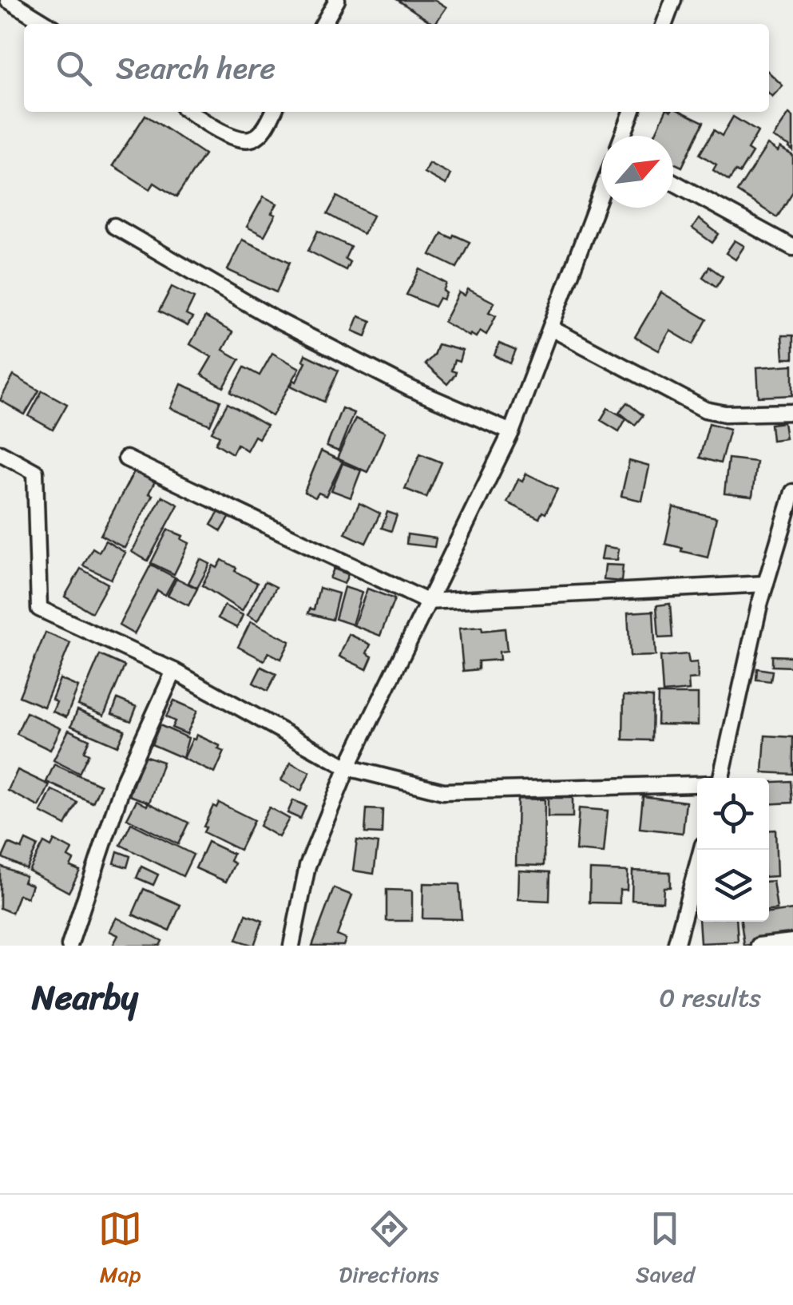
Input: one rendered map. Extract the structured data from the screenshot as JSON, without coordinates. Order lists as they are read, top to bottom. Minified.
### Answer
{"north":"top right","page":{"search":"Search here","heading":["Nearby","0 results"],"nav":["Map","Directions","Saved"]}}
